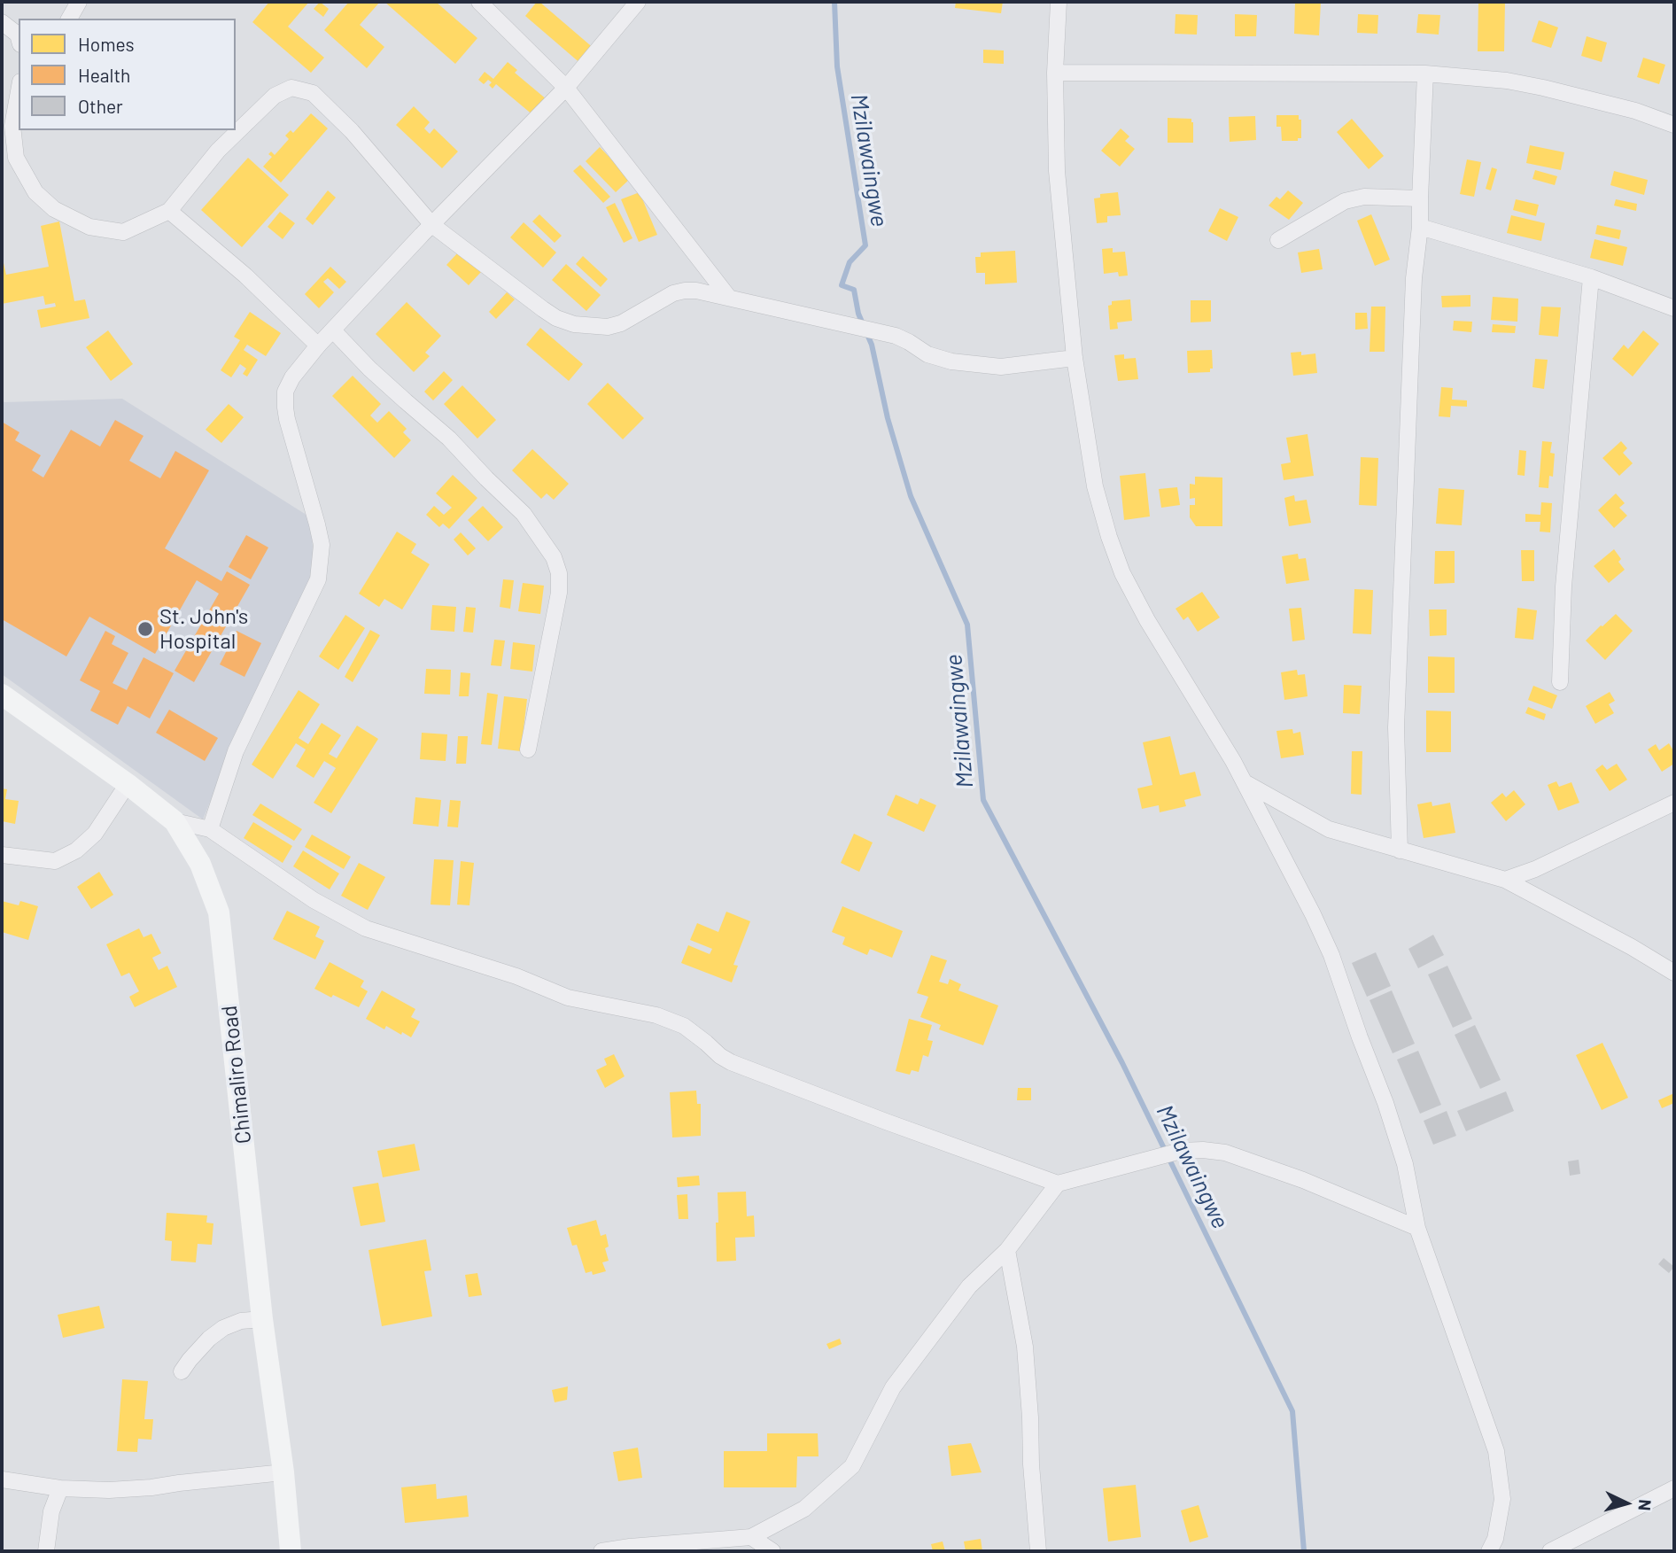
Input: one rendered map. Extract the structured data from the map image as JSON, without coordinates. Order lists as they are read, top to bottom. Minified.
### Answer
{"streets":{"street":["Chimaliro Road"]},"water":["Mzilawaingwe"],"places":["St. John's Hospital"],"legend":["Homes","Health","Other"],"north":"right"}
